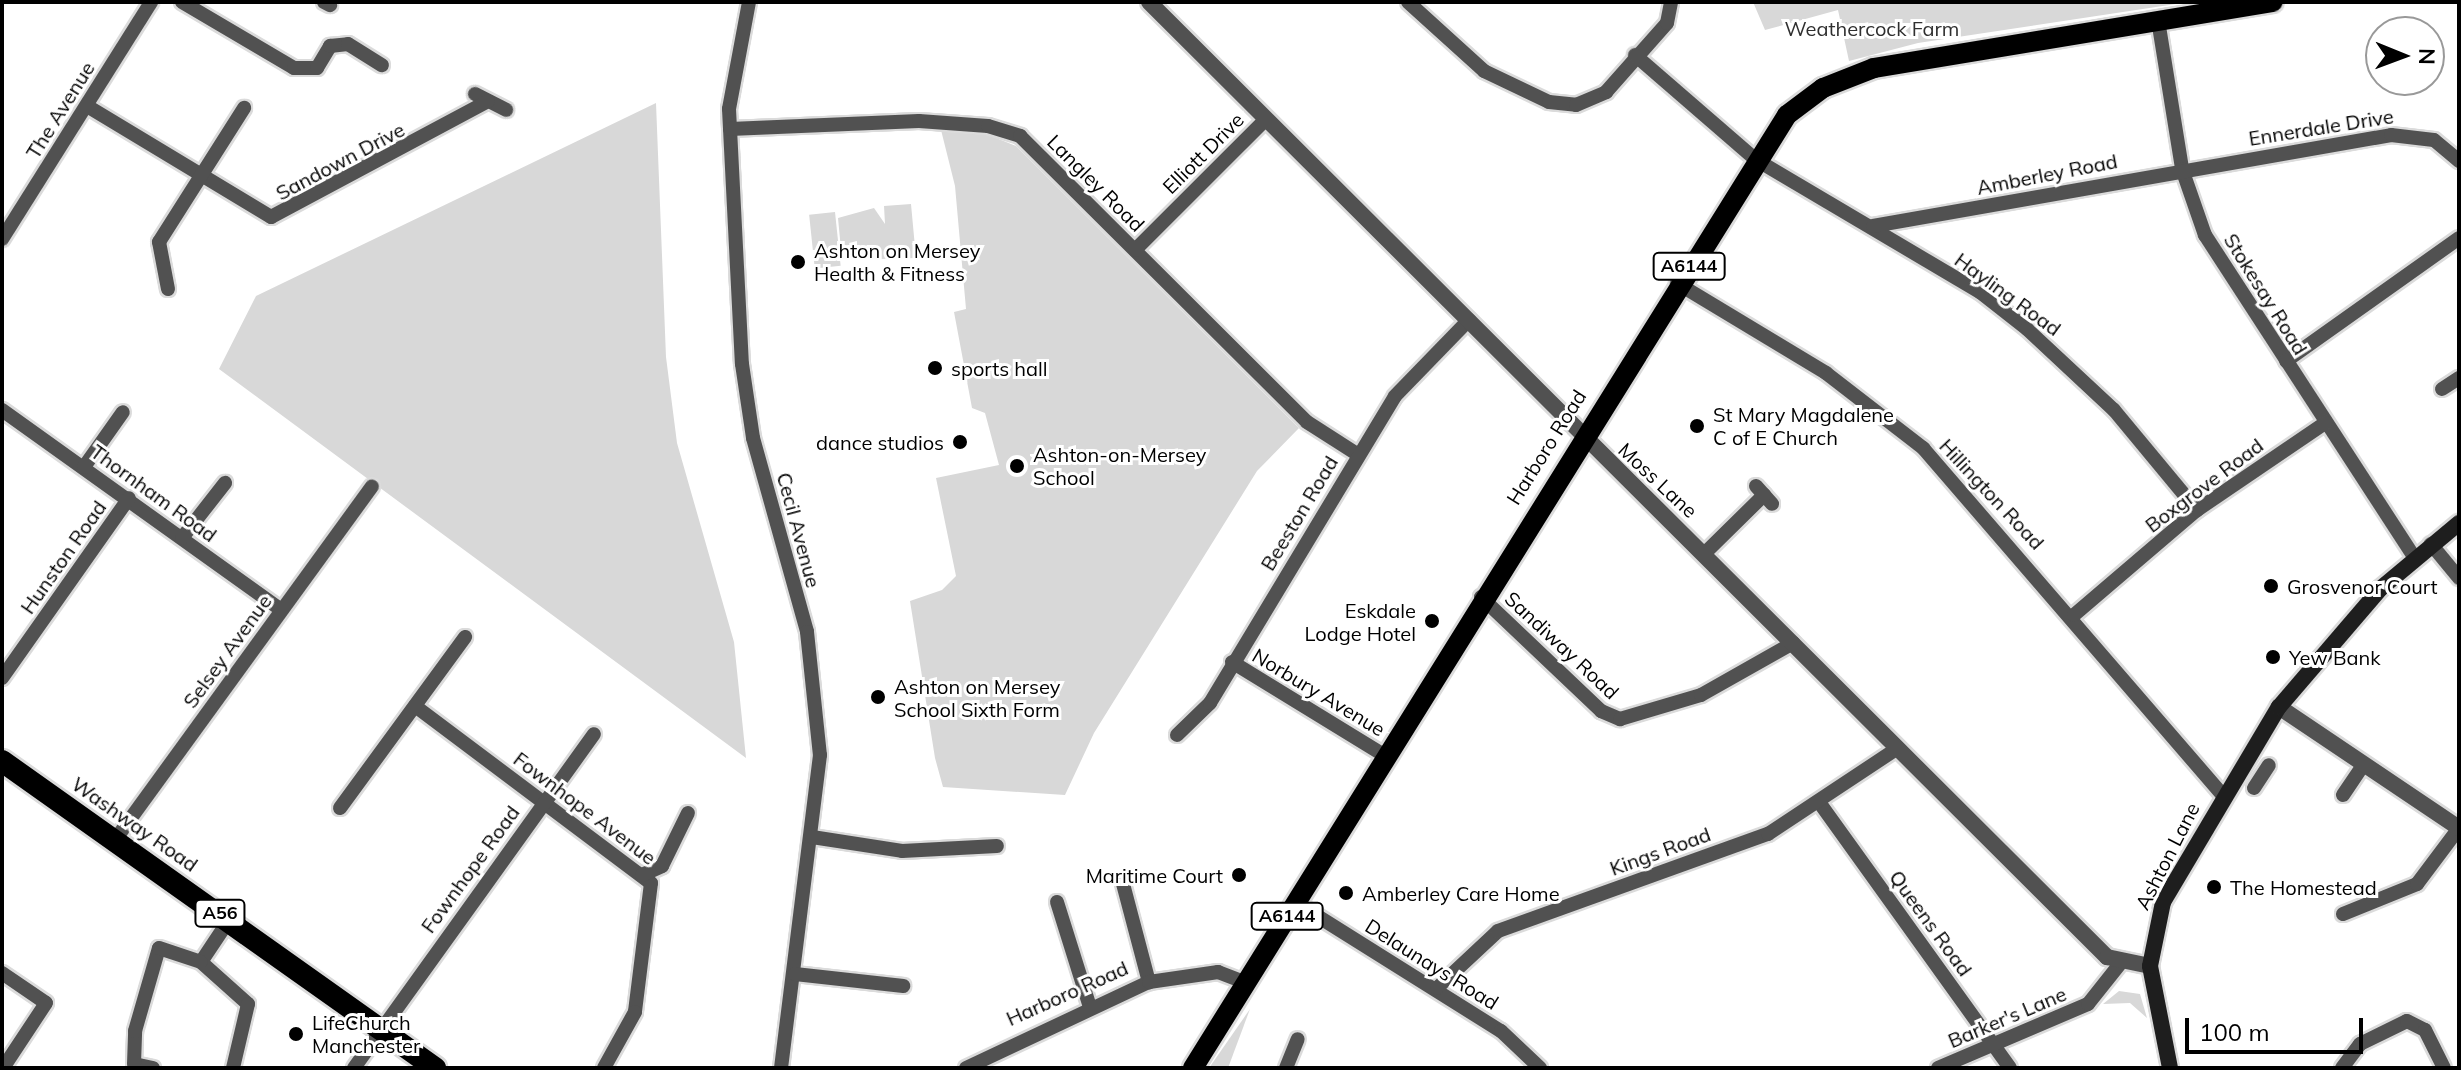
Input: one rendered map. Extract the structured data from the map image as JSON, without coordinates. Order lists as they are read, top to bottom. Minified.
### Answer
{"streets":{"highway":["Washway Road","A56"],"main road":["A6144","Harboro Road","Ashton Lane"],"street":["The Avenue","Ennerdale Drive","Elliott Drive","Sandown Drive","Amberley Road","Langley Road","Hayling Road","Stokesay Road","Moss Lane","Boxgrove Road","Thornham Road","Hillington Road","Beeston Road","Cecil Avenue","Hunston Road","Sandiway Road","Selsey Avenue","Norbury Avenue","Fownhope Avenue","Kings Road","Fownhope Road","Queens Road","Delaunays Road","Barker's Lane"]},"crossings":[["The Avenue","Sandown Drive"],["Ennerdale Drive","Amberley Road"],["Ennerdale Drive","Stokesay Road"],["Elliott Drive","Langley Road"],["Elliott Drive","Moss Lane"],["Amberley Road","Hayling Road"],["Amberley Road","Stokesay Road"],["Langley Road","Beeston Road"],["Langley Road","Cecil Avenue"],["A6144","Harboro Road"],["Hayling Road","Harboro Road"],["Hayling Road","Boxgrove Road"],["Stokesay Road","Harboro Road"],["Stokesay Road","Boxgrove Road"],["Stokesay Road","Ashton Lane"],["Harboro Road","Moss Lane"],["Harboro Road","Hillington Road"],["Harboro Road","Sandiway Road"],["Harboro Road","Norbury Avenue"],["Harboro Road","Delaunays Road"],["Moss Lane","Beeston Road"],["Moss Lane","Sandiway Road"],["Moss Lane","Kings Road"],["Moss Lane","Barker's Lane"],["Boxgrove Road","Hillington Road"],["Thornham Road","Hunston Road"],["Thornham Road","Selsey Avenue"],["Hillington Road","Ashton Lane"],["Beeston Road","Norbury Avenue"],["Selsey Avenue","Washway Road"],["Fownhope Avenue","Fownhope Road"],["Washway Road","Fownhope Road"],["Kings Road","Queens Road"],["Kings Road","Delaunays Road"],["Queens Road","Barker's Lane"]],"parks":["Weathercock Farm"],"places":["Ashton on Mersey Health & Fitness","sports hall","St Mary Magdalene C of E Church","dance studios","Ashton-on-Mersey School","Grosvenor Court","Eskdale Lodge Hotel","Yew Bank","Ashton on Mersey School Sixth Form","Maritime Court","The Homestead","Amberley Care Home","LifeChurch Manchester"],"scale_bar":"100 m","north":"right"}
